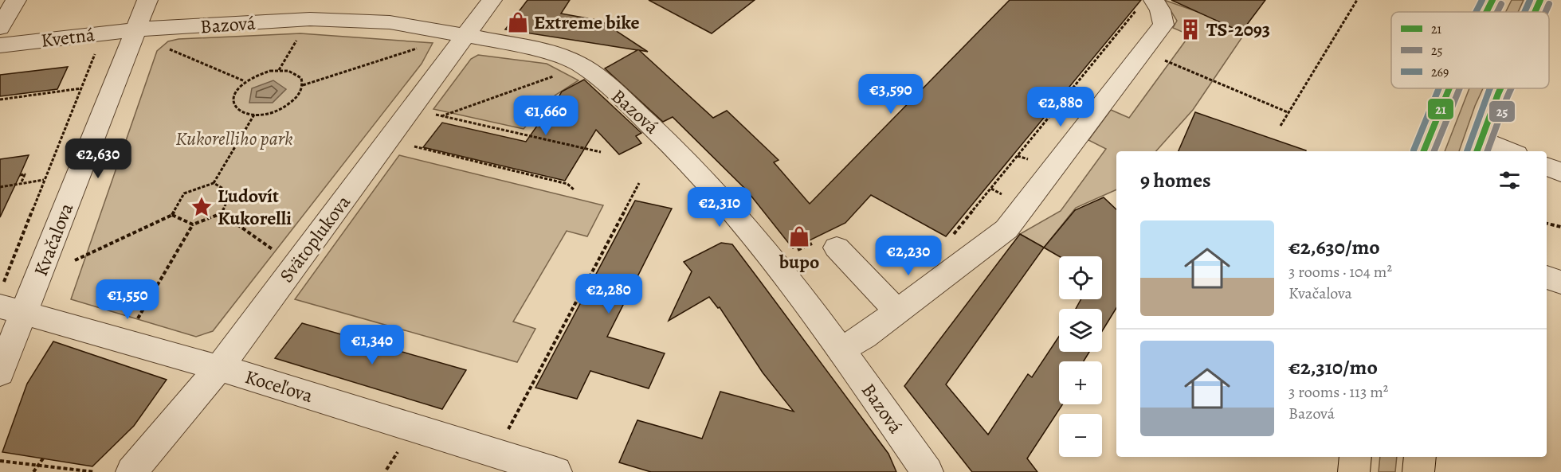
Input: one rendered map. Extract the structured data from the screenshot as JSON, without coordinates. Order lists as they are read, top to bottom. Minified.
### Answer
{"streets":{"street":["Bazová","Kvetná","Svätoplukova","Kvačalova","Koceľova"]},"crossings":[["Bazová","Kvetná"],["Bazová","Svätoplukova"],["Bazová","Kvačalova"],["Kvetná","Kvačalova"],["Svätoplukova","Koceľova"],["Kvačalova","Koceľova"]],"parks":["Kukorelliho park"],"places":{"shop":["Extreme bike","bupo"],"building":["TS-2093"],"place":["Ľudovít Kukorelli"]},"lines":["transit line 21","transit line 269","transit line 25"],"legend":["21","25","269"],"page":{"price":["€3,590","€2,880","€1,660","€2,630","€2,310","€2,230","€2,280","€1,550","€1,340"],"heading":"9 homes","list":[{"name":"€2,630/mo","note":"3 rooms · 104 m² · Kvačalova"},{"name":"€2,310/mo","note":"3 rooms · 113 m² · Bazová"}],"map_buttons":["+","−"]}}
